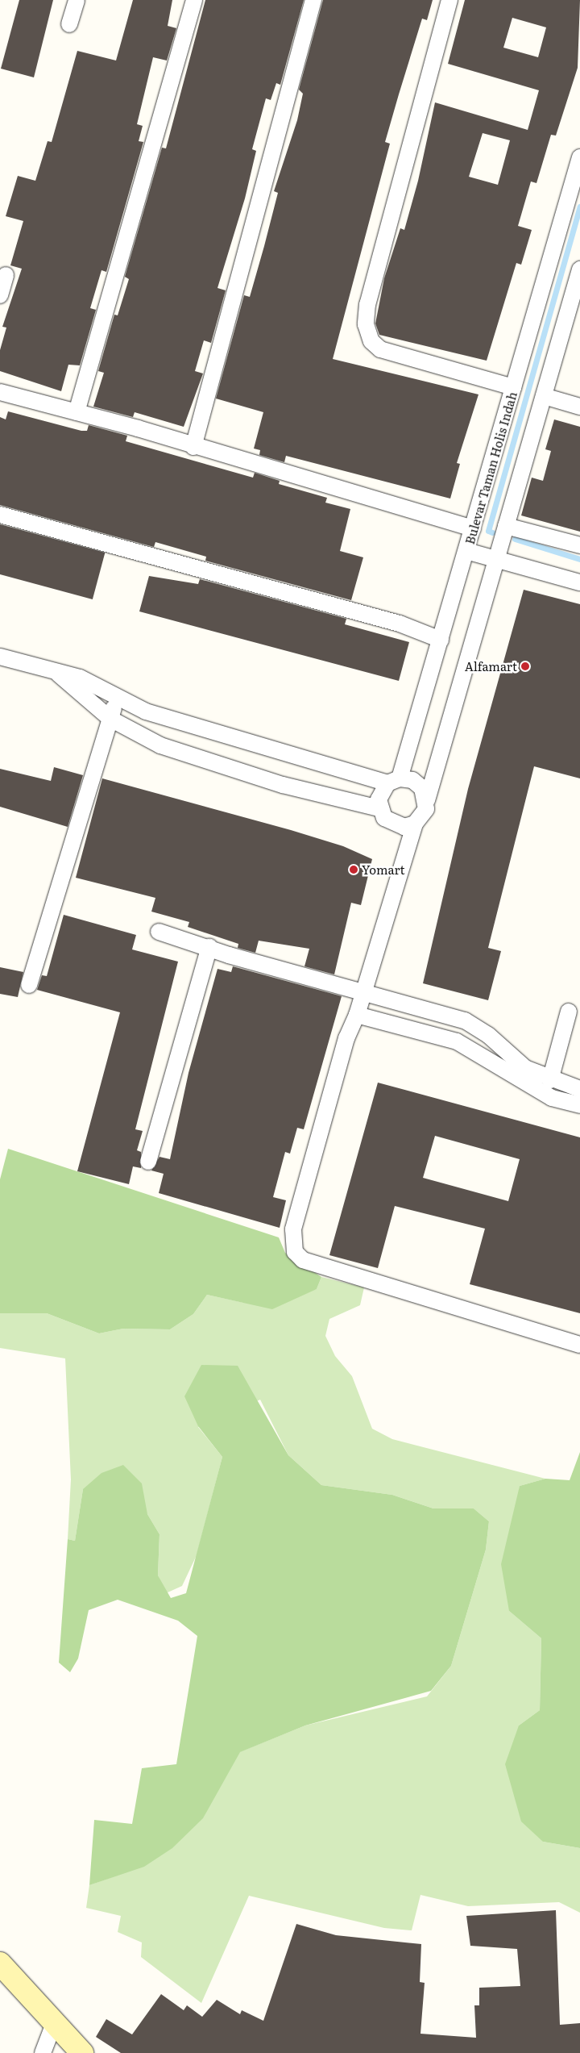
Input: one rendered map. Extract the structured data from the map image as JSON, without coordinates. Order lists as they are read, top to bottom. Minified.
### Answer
{"streets":{"street":["Bulevar Taman Holis Indah"]},"places":["Alfamart","Yomart"]}
